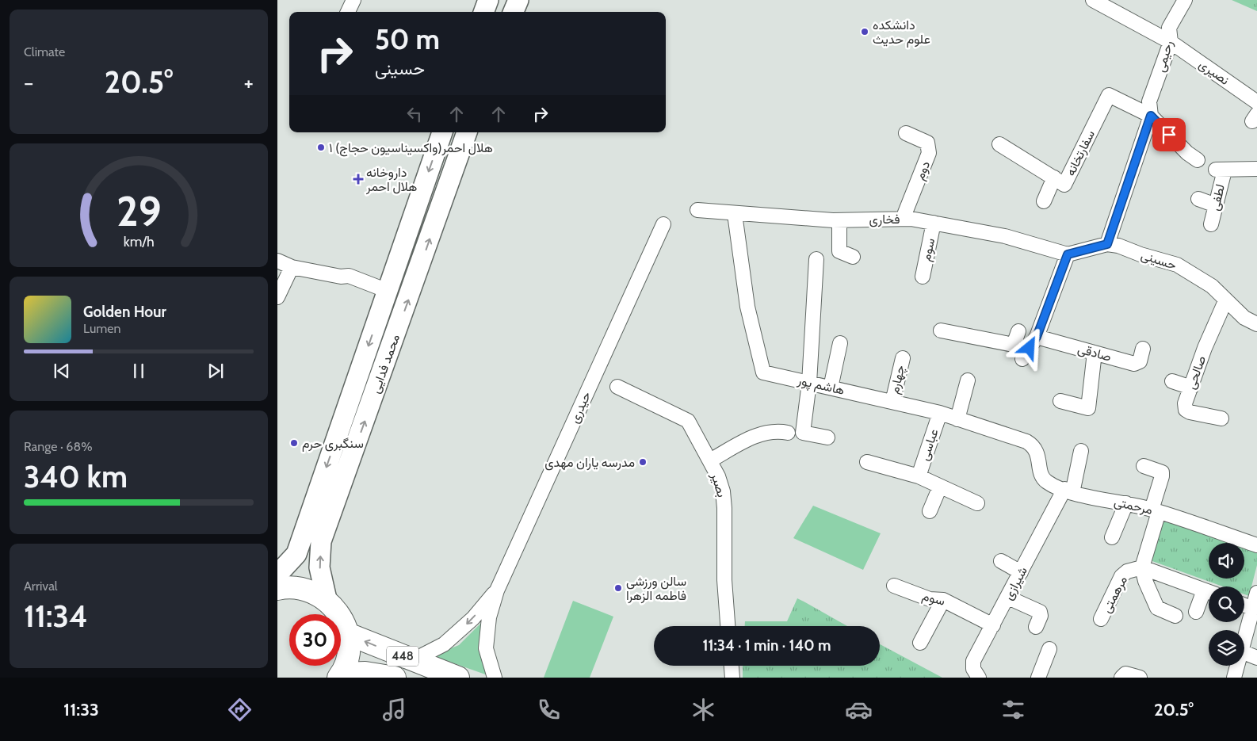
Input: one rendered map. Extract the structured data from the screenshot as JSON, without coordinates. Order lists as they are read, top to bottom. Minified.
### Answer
{"streets":{"main road":["448"],"street":["رحیمی","نصیری","سفارتخانه","دوم","لطفی","فخاری","سوم","حسینی","صادقی","محمد فدایی","صالحی","چهارم","هاشم پور","حیدری","عباسی","بصیر","مرحمتی","شیرازی","مرهمتی"]},"crossings":[["رحیمی","نصیری"],["رحیمی","سفارتخانه"],["رحیمی","حسینی"],["دوم","فخاری"],["فخاری","سوم"],["فخاری","حسینی"],["فخاری","هاشم پور"],["سوم","شیرازی"],["حسینی","صالحی"],["چهارم","هاشم پور"],["هاشم پور","عباسی"],["هاشم پور","مرحمتی"],["مرحمتی","شیرازی"],["مرحمتی","مرهمتی"]],"places":{"other":["دانشکده علوم حدیث","هلال احمر(واکسیناسیون حجاج) ۱","سنگبری حرم","مدرسه یاران مهدی","سالن ورزشی فاطمه الزهرا"],"health":["داروخانه هلال احمر"]},"page":{"tile":["Climate",["Range · 68%","340 km"],["Arrival","11:34"]],"turn":["50 m","حسینی"],"heat":["−","20.5°","+"],"song":["Golden Hour","Lumen"],"limit":"30","trip":"11:34 · 1 min · 140 m","tabs":["11:33","20.5°"],"gauge":["29","km/h"]}}
